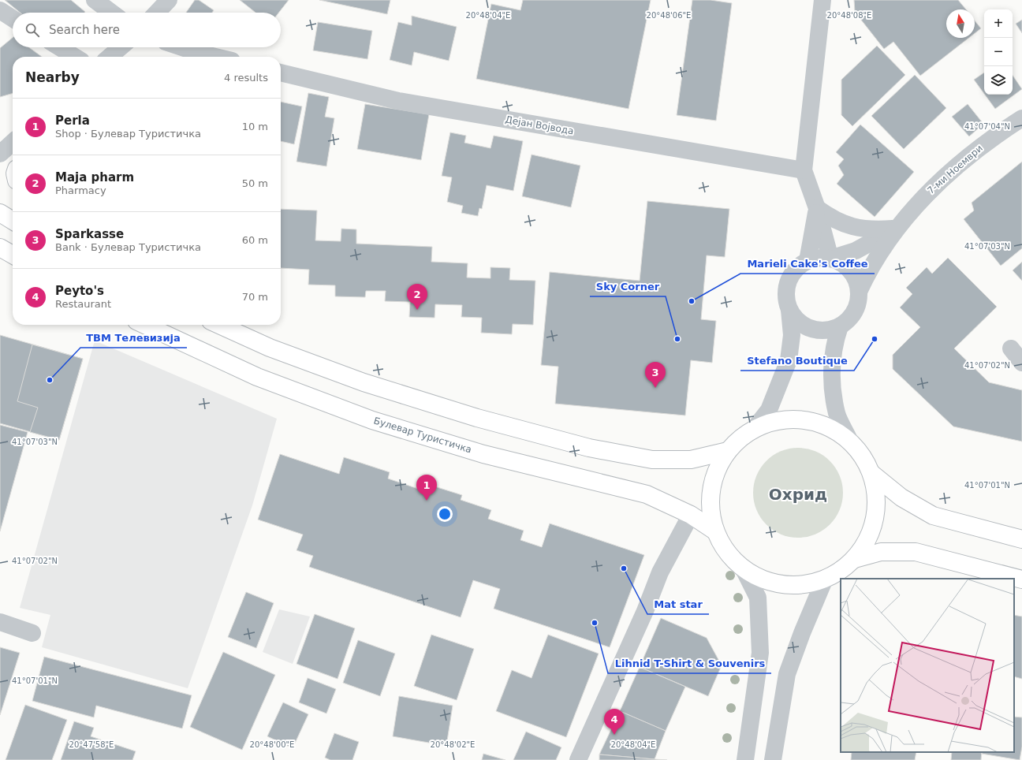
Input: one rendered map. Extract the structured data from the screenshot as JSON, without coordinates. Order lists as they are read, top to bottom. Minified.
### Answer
{"streets":{"main road":["Булевар Туристичка"],"street":["Дејан Војвода","7-ми Ноември"]},"districts":["Охрид"],"places":["Marieli Cake's Coffee","Sky Corner","Stefano Boutique","ТВМ Телевизија","Mat star","Lihnid T-Shirt & Souvenirs"],"north":"top","page":{"map_buttons":["+","−"],"search":"Search here","heading":["Nearby","4 results"],"list":[{"mark":"1","name":"Perla","note":"Shop · Булевар Туристичка","value":"10 m"},{"mark":"2","name":"Maja pharm","note":"Pharmacy","value":"50 m"},{"mark":"3","name":"Sparkasse","note":"Bank · Булевар Туристичка","value":"60 m"},{"mark":"4","name":"Peyto's","note":"Restaurant","value":"70 m"}],"pins":["2","3","1","4"]},"coordinates":["20°48'04\"E","20°48'06\"E","20°48'08\"E","41°07'04\"N","41°07'03\"N","41°07'02\"N","41°07'01\"N","20°47'58\"E","20°48'00\"E","20°48'02\"E"]}
